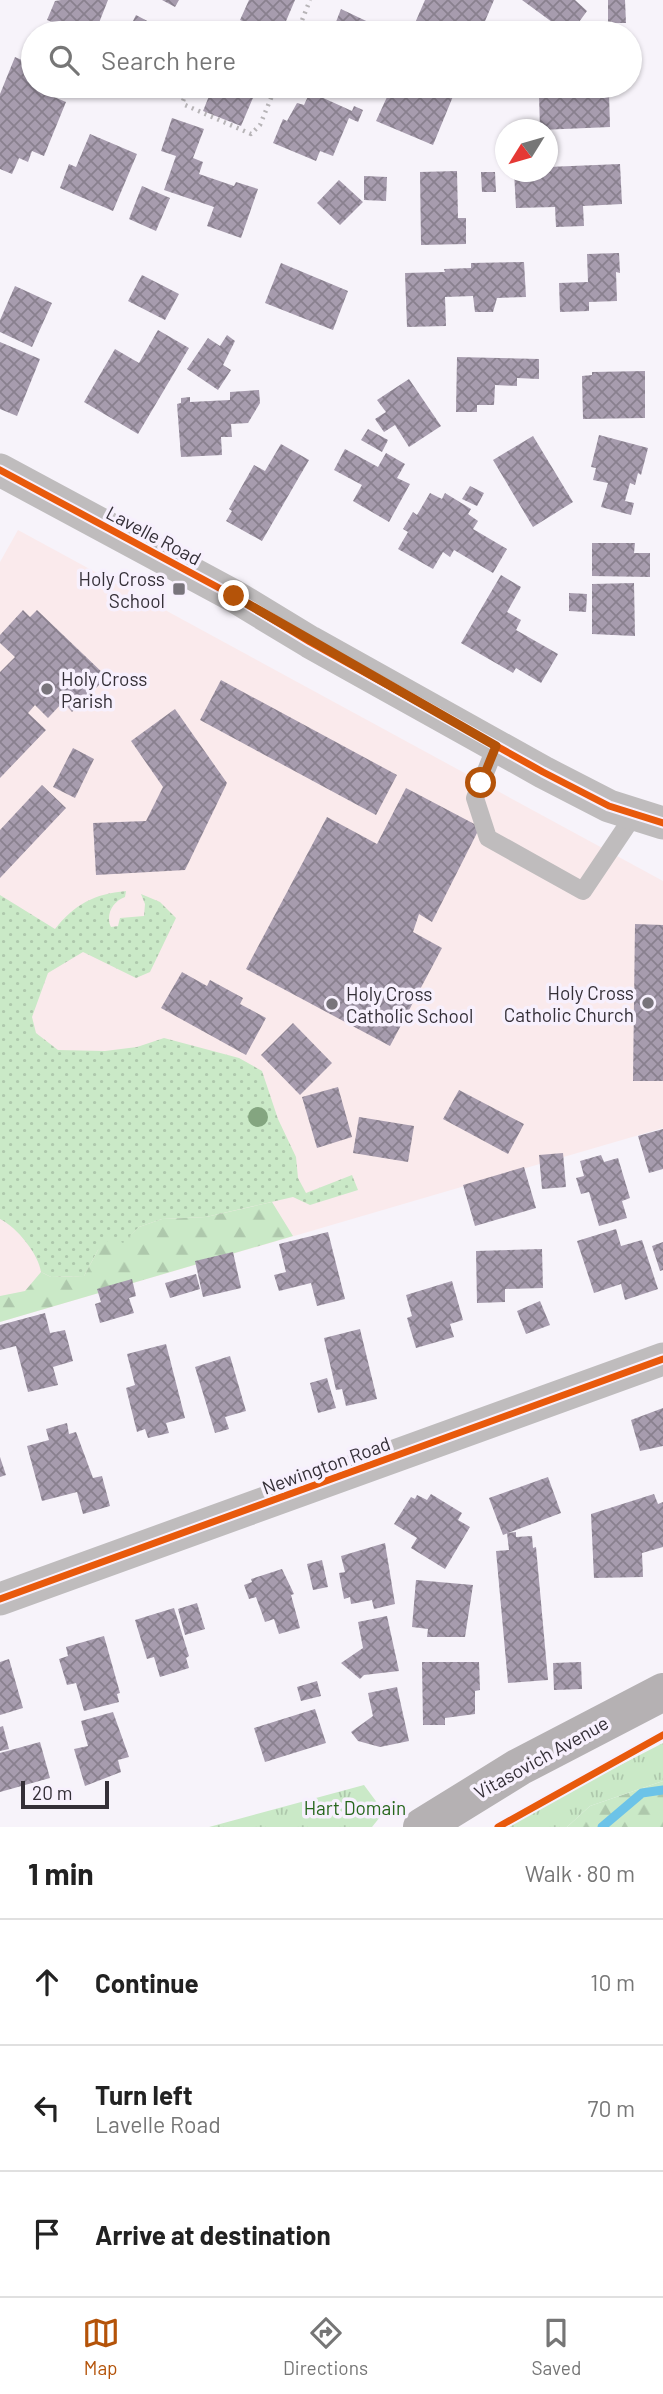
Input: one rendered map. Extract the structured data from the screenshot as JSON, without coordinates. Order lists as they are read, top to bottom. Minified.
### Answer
{"streets":{"main road":["Vitasovich Avenue"],"street":["Lavelle Road","Newington Road"]},"parks":["Hart Domain"],"places":{"transit":["Holy Cross School"],"other":["Holy Cross Parish","Holy Cross Catholic Church","Holy Cross Catholic School"]},"scale_bar":"20 m","north":"bottom left","page":{"search":"Search here","scale":"20 m","heading":["1 min","Walk · 80 m"],"list":[["Continue","10 m"],["Turn left","Lavelle Road","70 m"],"Arrive at destination"],"nav":["Map","Directions","Saved"]}}
